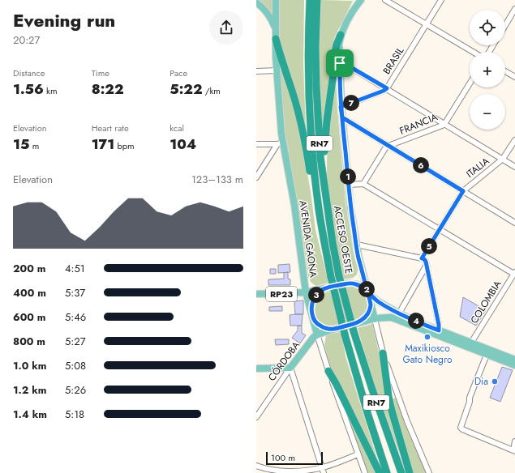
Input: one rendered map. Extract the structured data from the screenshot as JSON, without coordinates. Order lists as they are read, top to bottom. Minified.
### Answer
{"streets":{"highway":["RN7","ACCESO OESTE"],"main road":["AVENIDA GAONA","RP23","CÓRDOBA"],"street":["BRASIL","FRANCIA","ITALIA","COLOMBIA"]},"crossings":[["AVENIDA GAONA","RP23"],["AVENIDA GAONA","CÓRDOBA"],["RP23","COLOMBIA"]],"places":["Maxikiosco Gato Negro","Dia"],"scale_bar":"100 m","page":{"heading":["Evening run","20:27"],"map_buttons":["+","−"],"stats":[["Distance","1.56 km"],["Time","8:22"],["Pace","5:22 /km"],["Elevation","15 m"],["Heart rate","171 bpm"],["kcal","104"]],"pins":["7","6","1","5","2","3","4"],"chart":["Elevation","123–133 m"],"list":[{"name":"200 m","note":"4:51"},{"name":"400 m","note":"5:37"},{"name":"600 m","note":"5:46"},{"name":"800 m","note":"5:27"},{"name":"1.0 km","note":"5:08"},{"name":"1.2 km","note":"5:26"},{"name":"1.4 km","note":"5:18"}],"scale":"100 m"}}
